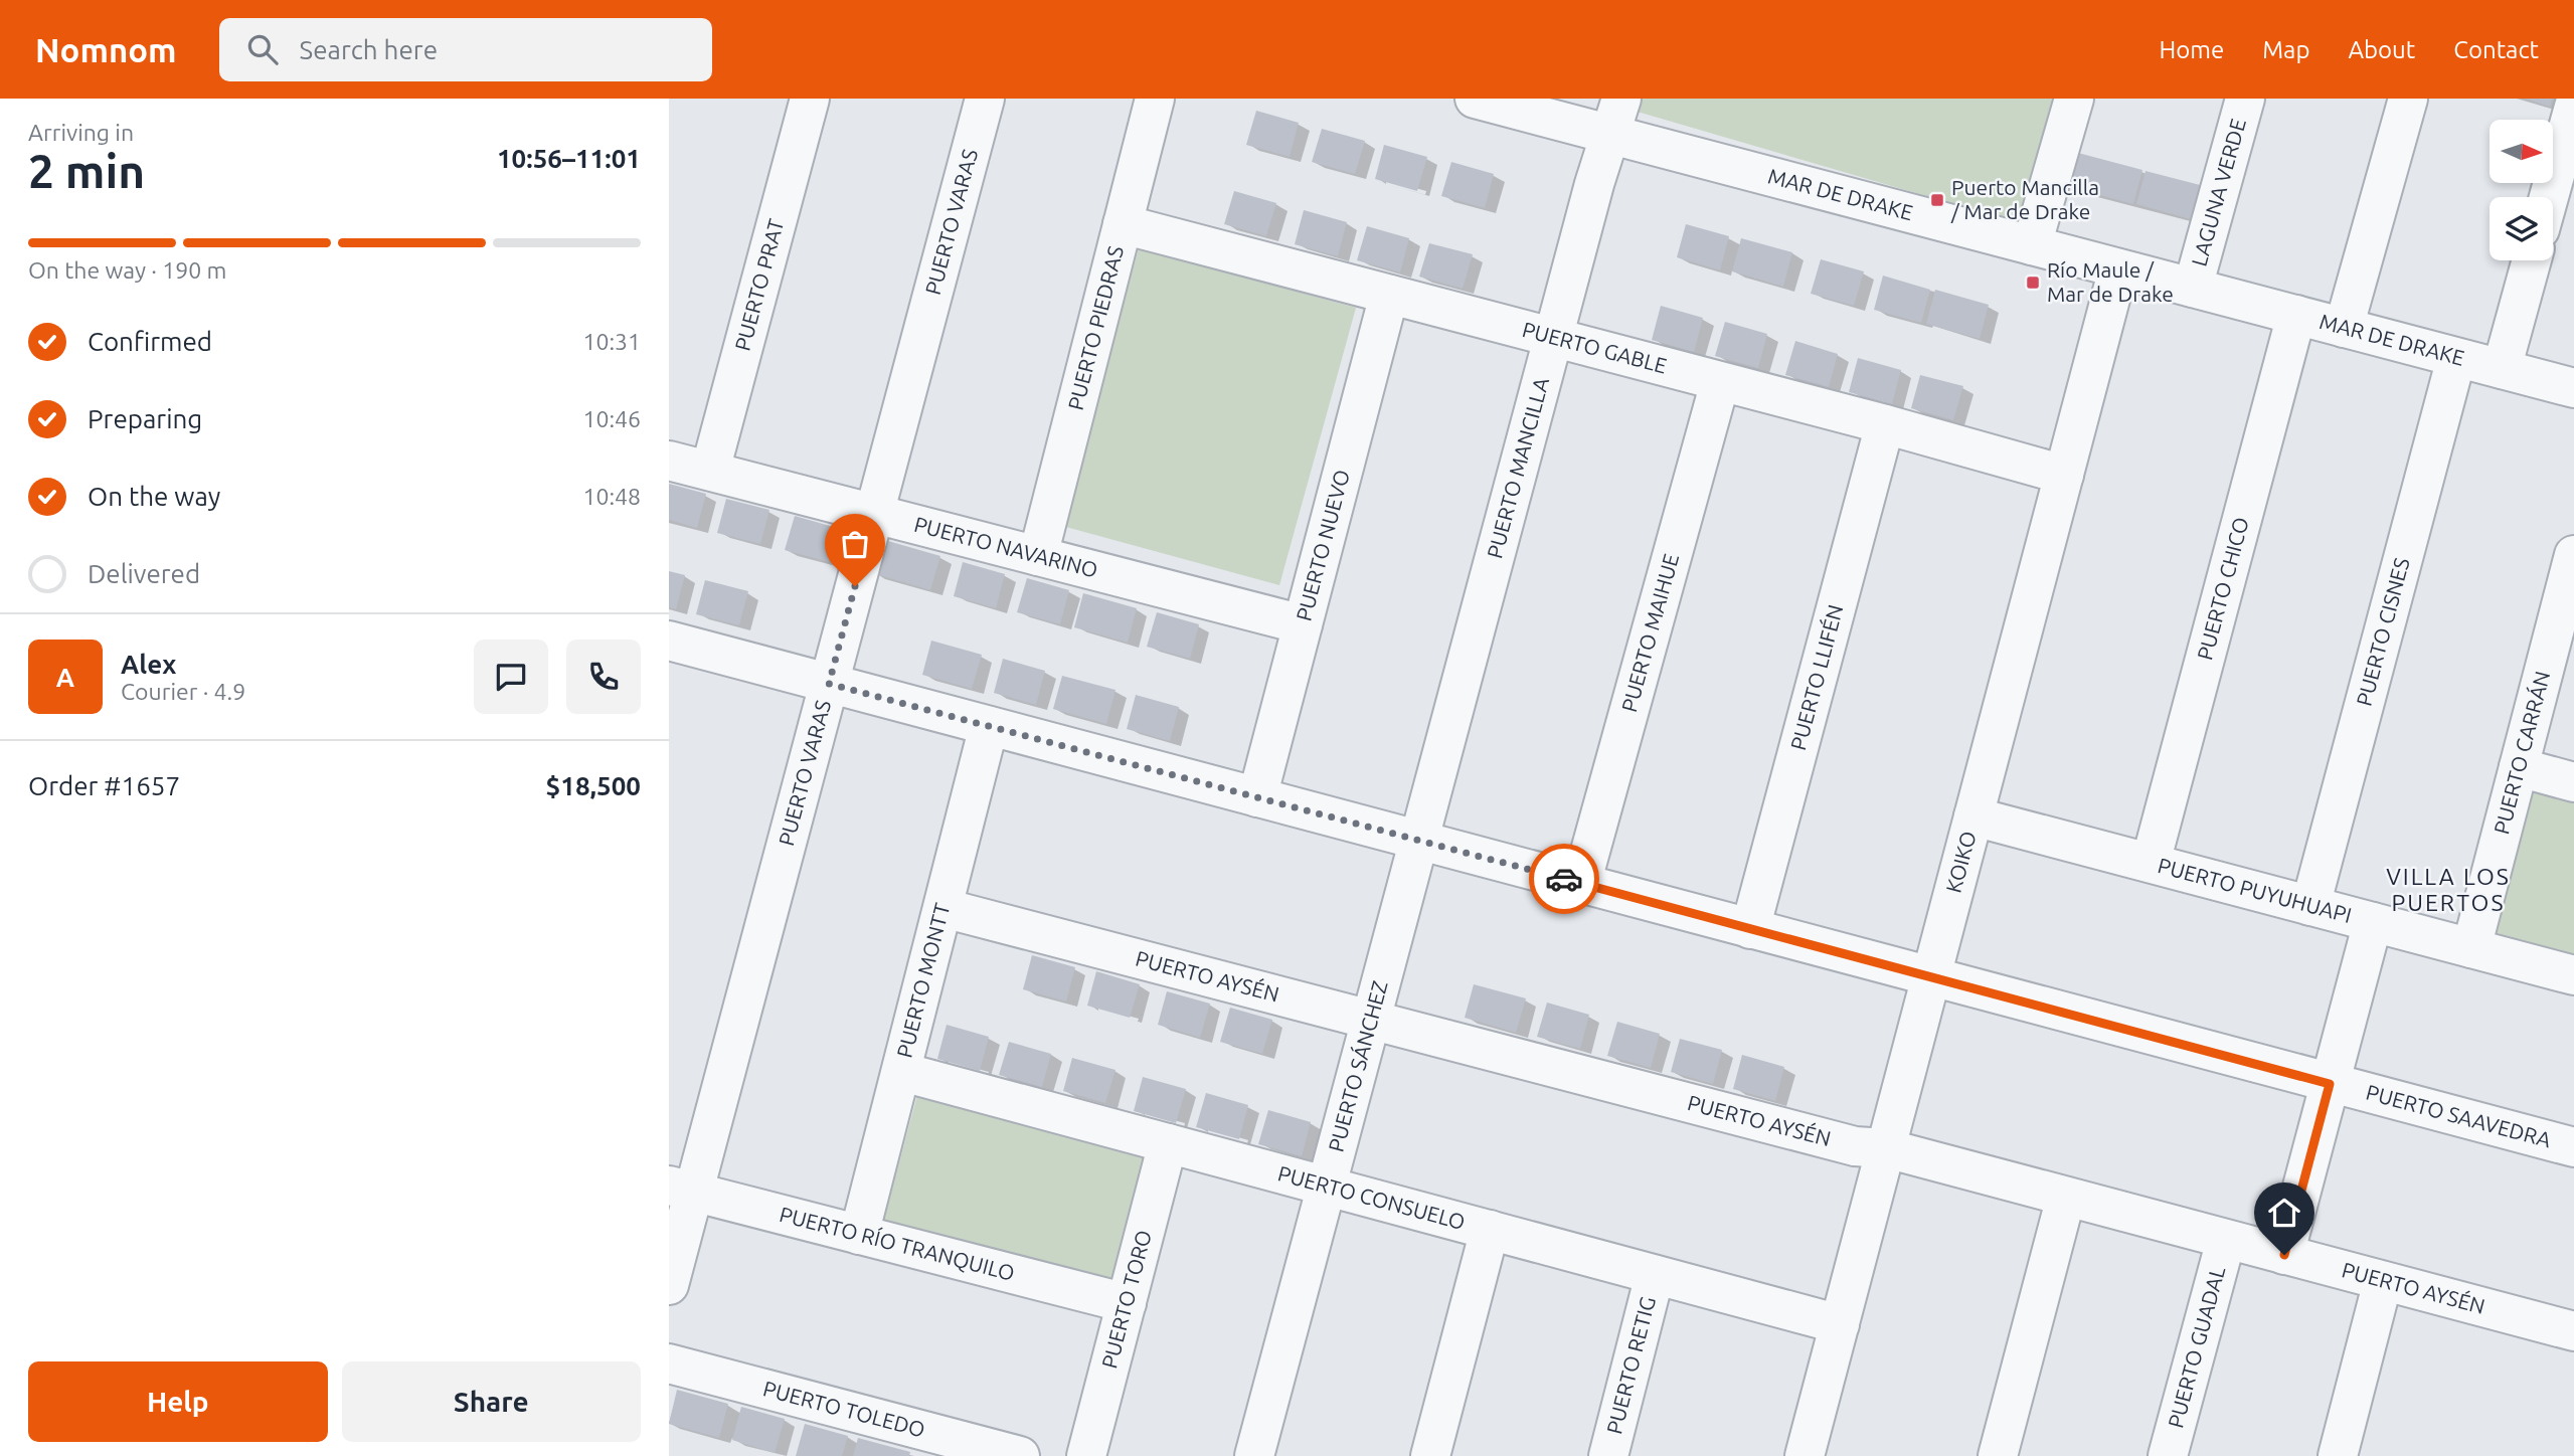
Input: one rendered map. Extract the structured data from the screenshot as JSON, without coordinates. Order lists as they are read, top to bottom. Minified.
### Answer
{"streets":{"street":["LAGUNA VERDE","MAR DE DRAKE","PUERTO VARAS","PUERTO PRAT","PUERTO PIEDRAS","PUERTO GABLE","PUERTO MANCILLA","PUERTO NUEVO","PUERTO NAVARINO","PUERTO CHICO","PUERTO CISNES","PUERTO MAIHUE","PUERTO LLIFÉN","PUERTO CARRÁN","KOIKO","PUERTO PUYUHUAPI","PUERTO AYSÉN","PUERTO MONTT","PUERTO SÁNCHEZ","PUERTO SAAVEDRA","PUERTO CONSUELO","PUERTO RÍO TRANQUILO","PUERTO TORO","PUERTO GUADAL","PUERTO RETIG","PUERTO TOLEDO"]},"crossings":[["LAGUNA VERDE","MAR DE DRAKE"],["MAR DE DRAKE","PUERTO MANCILLA"],["MAR DE DRAKE","PUERTO CHICO"],["MAR DE DRAKE","PUERTO CISNES"],["MAR DE DRAKE","KOIKO"],["PUERTO VARAS","PUERTO NAVARINO"],["PUERTO VARAS","PUERTO SAAVEDRA"],["PUERTO VARAS","PUERTO RÍO TRANQUILO"],["PUERTO PRAT","PUERTO NAVARINO"],["PUERTO PIEDRAS","PUERTO GABLE"],["PUERTO PIEDRAS","PUERTO NAVARINO"],["PUERTO GABLE","PUERTO MANCILLA"],["PUERTO GABLE","PUERTO NUEVO"],["PUERTO GABLE","PUERTO MAIHUE"],["PUERTO GABLE","PUERTO LLIFÉN"],["PUERTO GABLE","KOIKO"],["PUERTO MANCILLA","PUERTO SÁNCHEZ"],["PUERTO MANCILLA","PUERTO SAAVEDRA"],["PUERTO NUEVO","PUERTO NAVARINO"],["PUERTO NUEVO","PUERTO SAAVEDRA"],["PUERTO CHICO","PUERTO PUYUHUAPI"],["PUERTO CISNES","PUERTO PUYUHUAPI"],["PUERTO MAIHUE","PUERTO SAAVEDRA"],["PUERTO LLIFÉN","PUERTO SAAVEDRA"],["PUERTO CARRÁN","PUERTO PUYUHUAPI"],["KOIKO","PUERTO PUYUHUAPI"],["KOIKO","PUERTO AYSÉN"],["KOIKO","PUERTO SAAVEDRA"],["KOIKO","PUERTO CONSUELO"],["PUERTO AYSÉN","PUERTO MONTT"],["PUERTO AYSÉN","PUERTO SÁNCHEZ"],["PUERTO AYSÉN","PUERTO GUADAL"],["PUERTO MONTT","PUERTO SAAVEDRA"],["PUERTO MONTT","PUERTO CONSUELO"],["PUERTO MONTT","PUERTO RÍO TRANQUILO"],["PUERTO SÁNCHEZ","PUERTO SAAVEDRA"],["PUERTO SÁNCHEZ","PUERTO CONSUELO"],["PUERTO CONSUELO","PUERTO TORO"],["PUERTO CONSUELO","PUERTO RETIG"],["PUERTO RÍO TRANQUILO","PUERTO TORO"]],"districts":["VILLA LOS PUERTOS"],"places":{"transit":["Puerto Mancilla / Mar de Drake","Río Maule / Mar de Drake"]},"north":"right","page":{"header":"Nomnom","search":"Search here","nav":["Home","Map","About","Contact"],"heading":["2 min","Arriving in","10:56–11:01"],"panel":["Alex","Courier · 4.9","Order #1657","$18,500"],"bar":"On the way · 190 m","list":[["Confirmed","10:31"],["Preparing","10:46"],["On the way","10:48"],"Delivered"],"round":"A","buttons":["Help","Share"]}}
